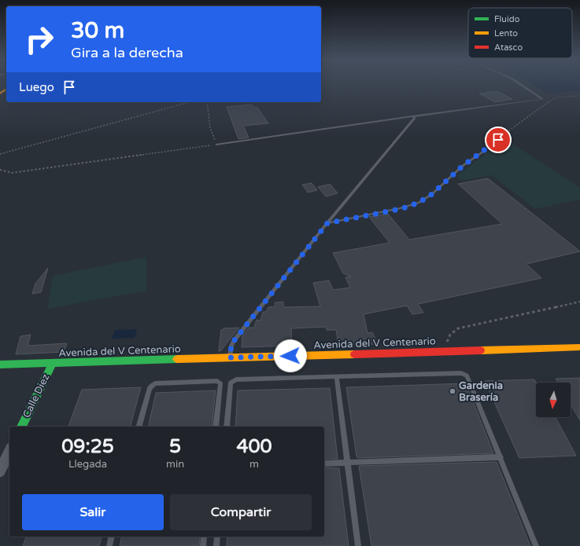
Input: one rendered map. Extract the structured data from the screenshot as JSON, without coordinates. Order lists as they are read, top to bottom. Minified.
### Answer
{"streets":{"main road":["Avenida del V Centenario","Calle Diez"]},"crossings":[["Avenida del V Centenario","Calle Diez"]],"places":["Gardenia Brasería"],"legend":["Fluido","Lento","Atasco"],"north":"bottom","page":{"turn":["30 m","Gira a la derecha"],"then":"Luego","eta":["09:25","Llegada","5","min","400","m"],"buttons":["Salir","Compartir"]}}
